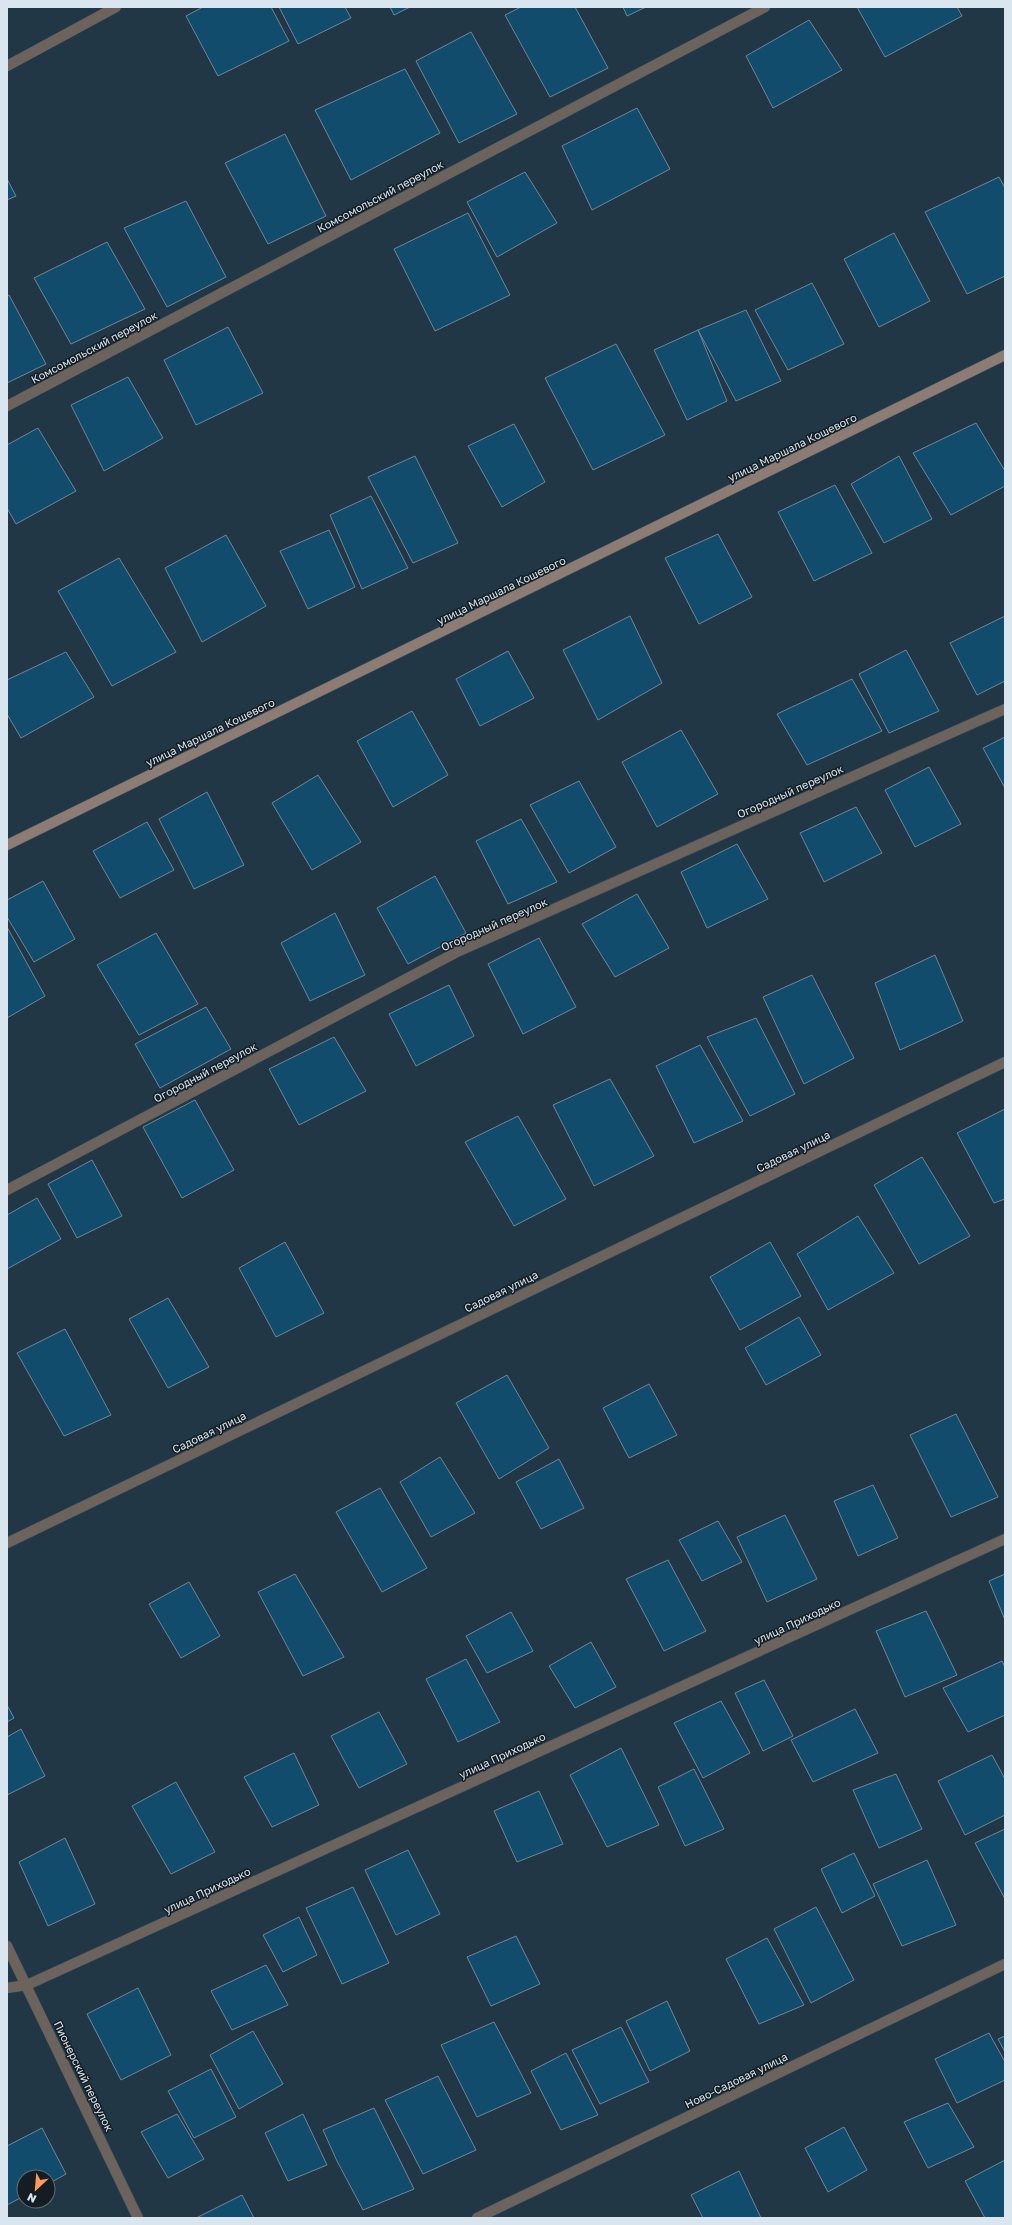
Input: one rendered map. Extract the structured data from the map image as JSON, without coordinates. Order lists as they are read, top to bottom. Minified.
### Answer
{"streets":{"main road":["улица Маршала Кошевого"],"street":["Комсомольский переулок","Огородный переулок","Садовая улица","улица Приходько","Пионерский переулок","Ново-Садовая улица"]},"crossings":[["улица Приходько","Пионерский переулок"]],"north":"bottom left"}
